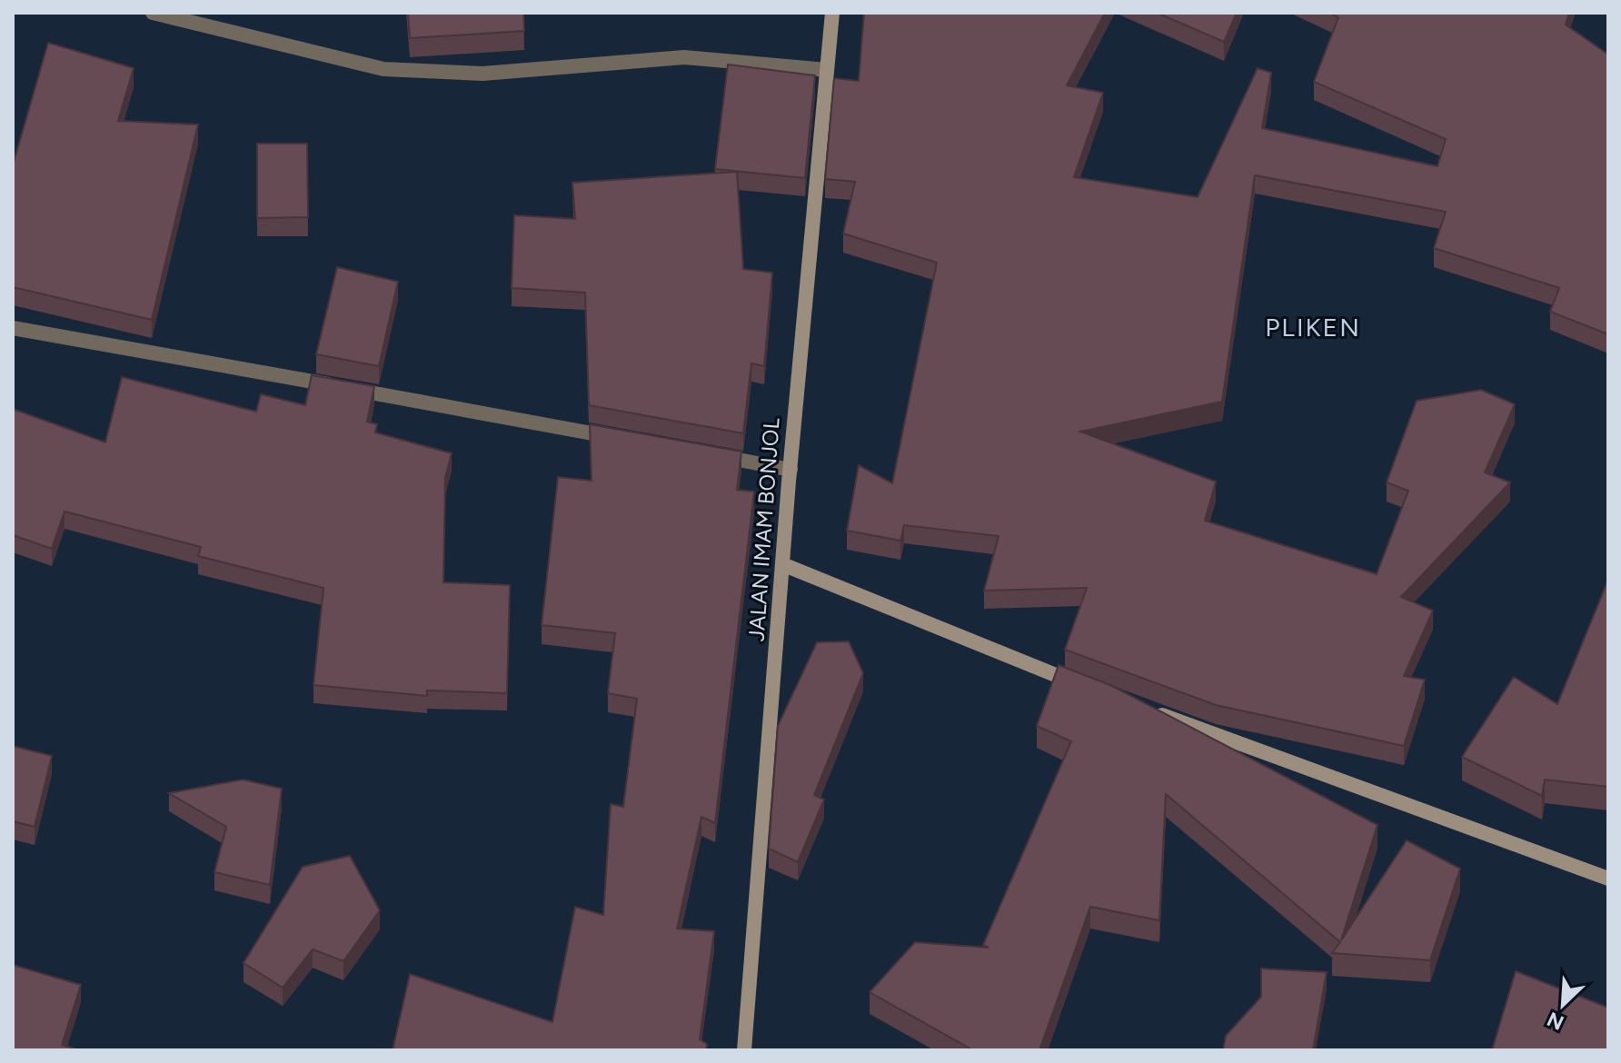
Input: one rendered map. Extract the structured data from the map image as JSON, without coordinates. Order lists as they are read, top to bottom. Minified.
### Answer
{"streets":{"main road":["JALAN IMAM BONJOL"]},"districts":["PLIKEN"],"north":"bottom left"}
